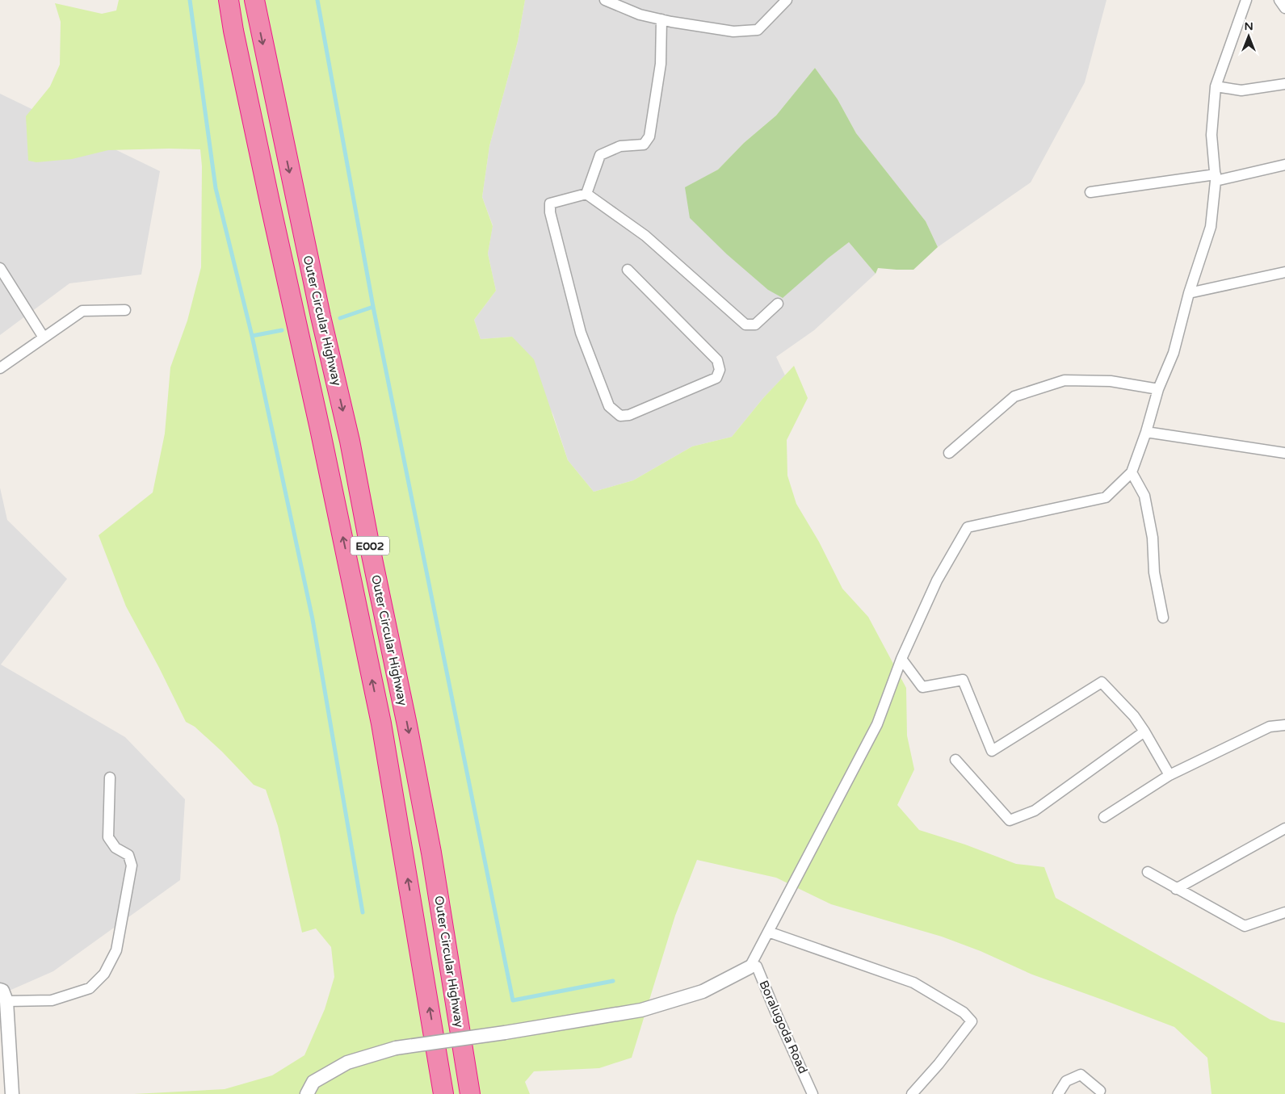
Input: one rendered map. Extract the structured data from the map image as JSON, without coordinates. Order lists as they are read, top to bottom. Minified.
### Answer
{"streets":{"highway":["Outer Circular Highway","E002"],"street":["Boralugoda Road"]},"north":"top"}
